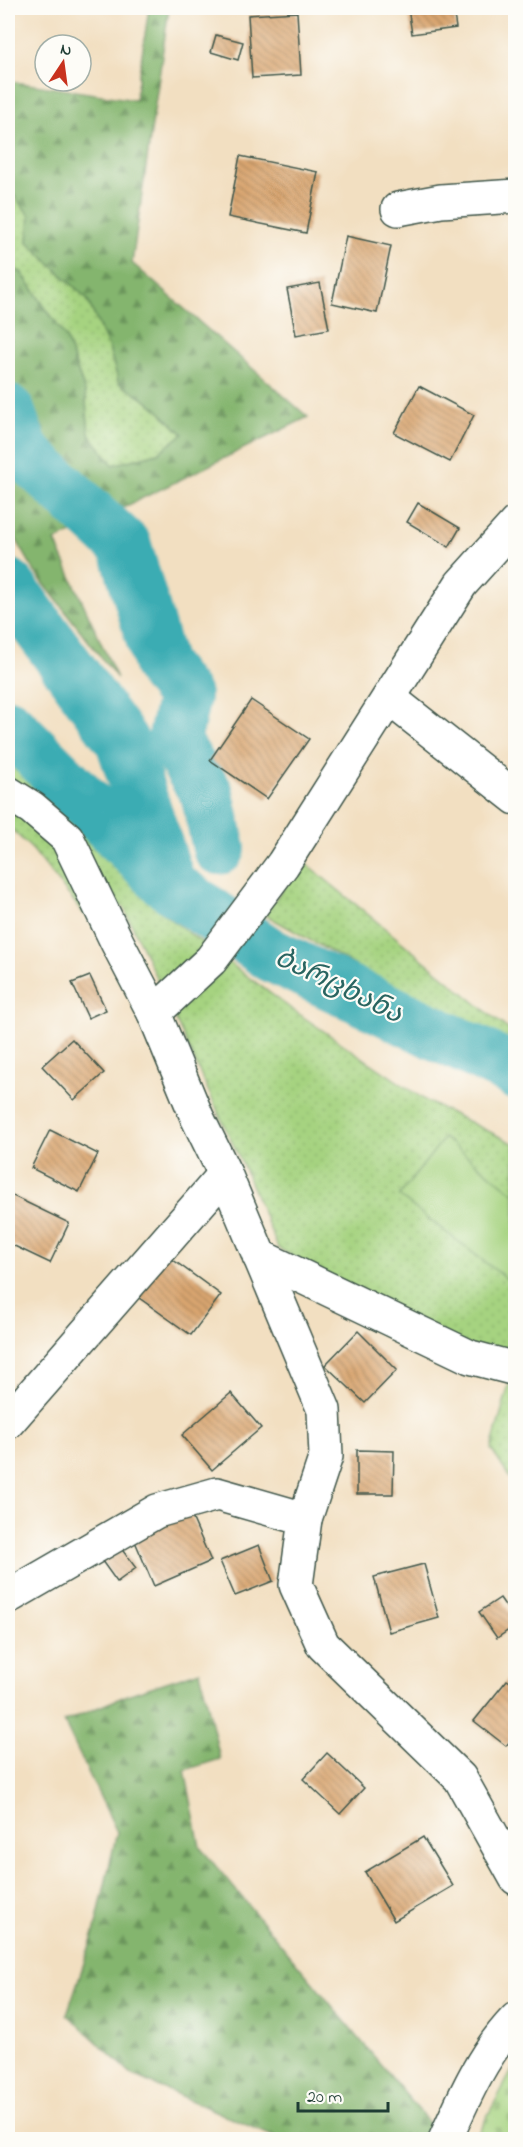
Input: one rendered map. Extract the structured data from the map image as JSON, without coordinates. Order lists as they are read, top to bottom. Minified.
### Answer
{"water":["ბარცხანა"],"scale_bar":"20 m","north":"top"}
